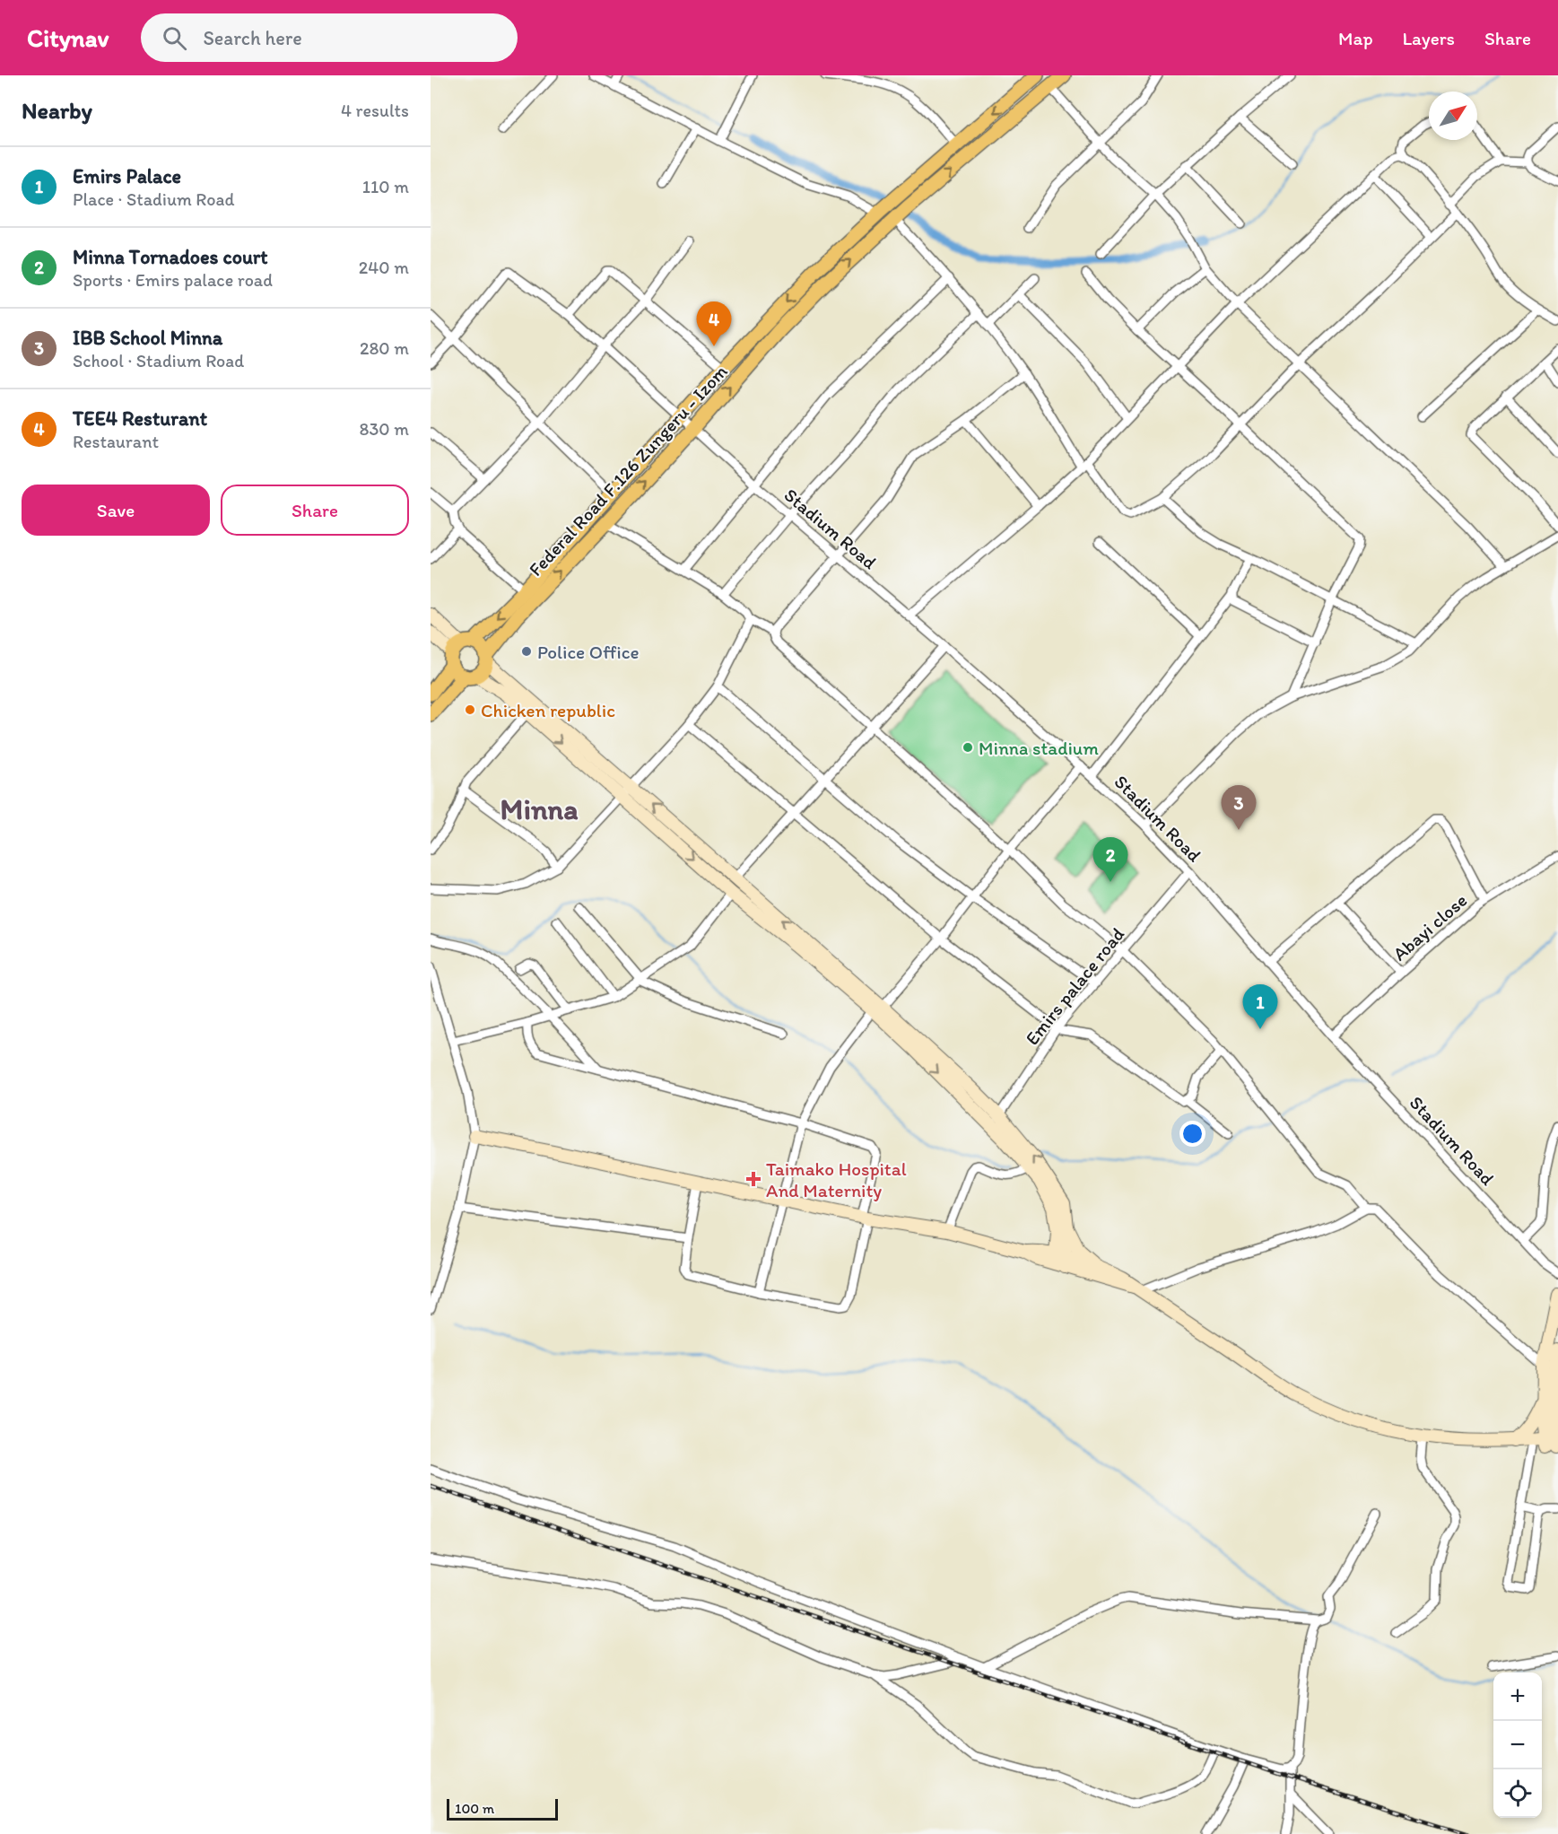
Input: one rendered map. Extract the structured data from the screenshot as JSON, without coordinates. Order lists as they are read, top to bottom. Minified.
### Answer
{"streets":{"main road":["Federal Road F.126 Zungeru - Izom"],"street":["Stadium Road","Abayi close","Emirs palace road"]},"crossings":[["Federal Road F.126 Zungeru - Izom","Stadium Road"],["Stadium Road","Abayi close"],["Stadium Road","Emirs palace road"]],"districts":["Minna"],"places":{"other":["Police Office","Chicken republic","Minna stadium"],"health":["Taimako Hospital And Maternity"]},"scale_bar":"100 m","north":"top right","page":{"header":"Citynav","search":"Search here","nav":["Map","Layers","Share"],"heading":["Nearby","4 results"],"list":[{"mark":"1","name":"Emirs Palace","note":"Place · Stadium Road","value":"110 m"},{"mark":"2","name":"Minna Tornadoes court","note":"Sports · Emirs palace road","value":"240 m"},{"mark":"3","name":"IBB School Minna","note":"School · Stadium Road","value":"280 m"},{"mark":"4","name":"TEE4 Resturant","note":"Restaurant","value":"830 m"}],"pins":["4","3","2","1"],"buttons":["Save","Share"],"map_buttons":["+","−"],"scale":"100 m"}}
